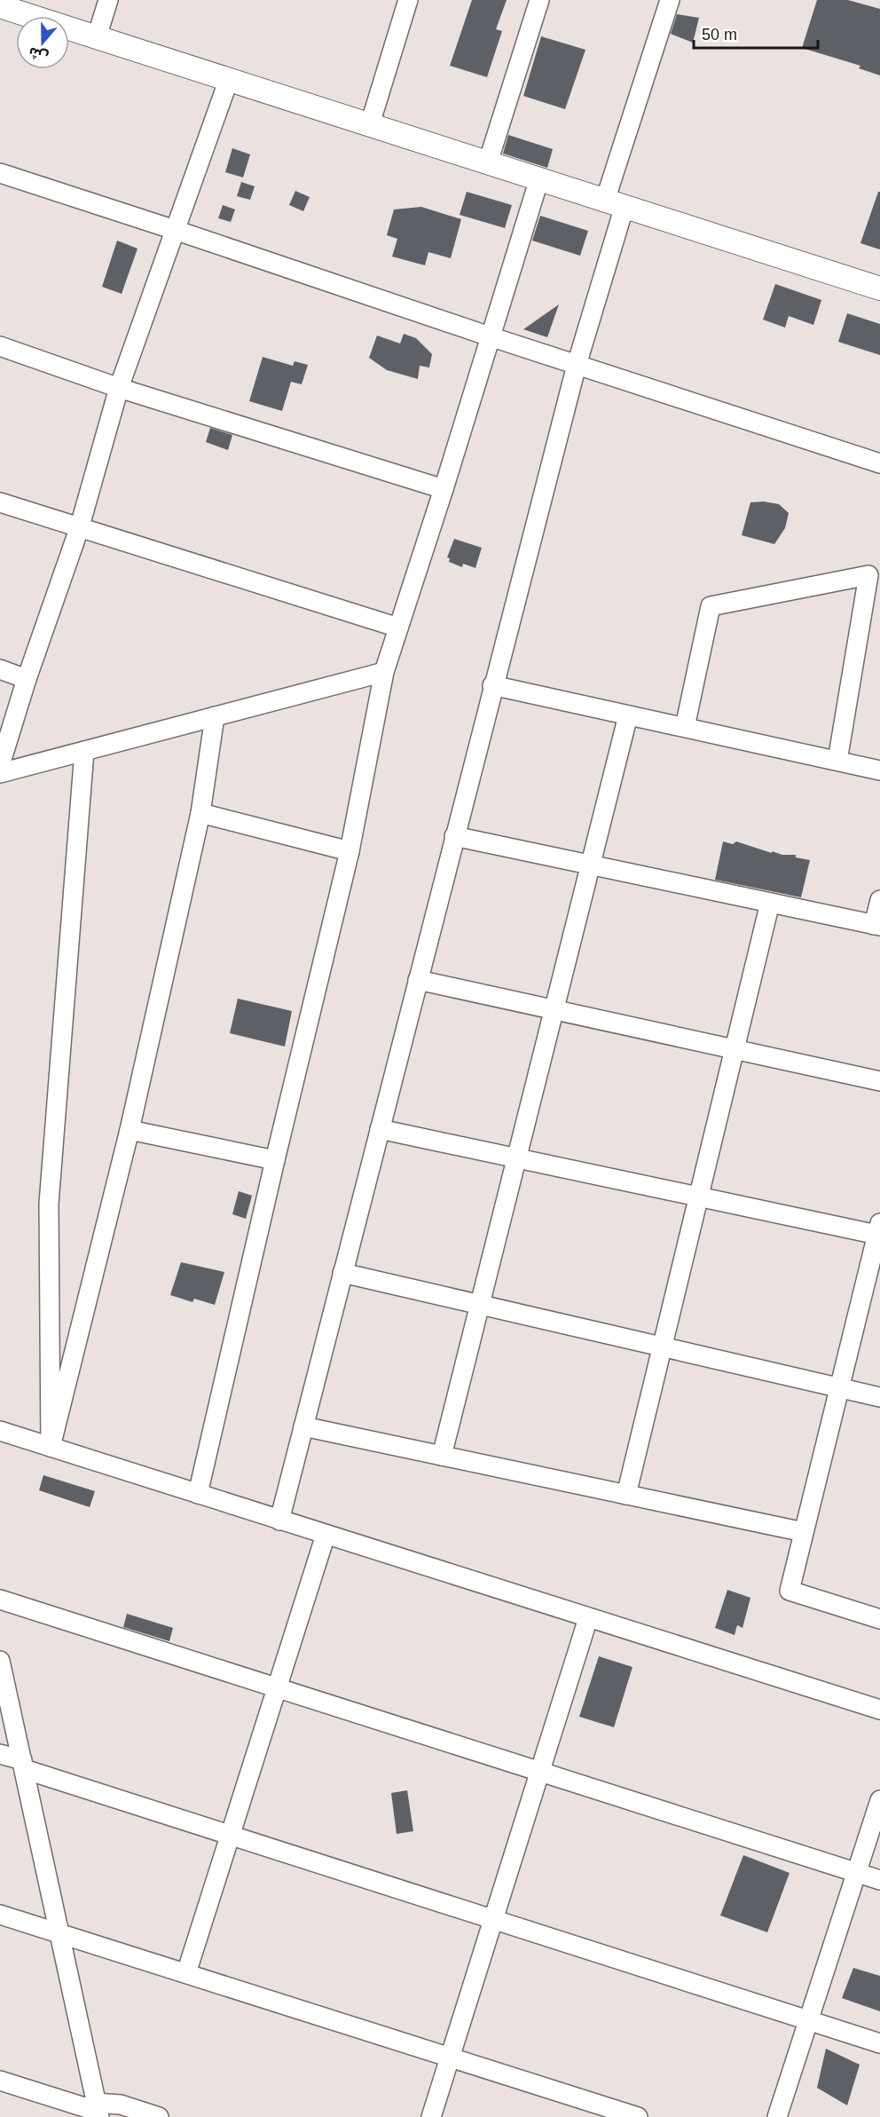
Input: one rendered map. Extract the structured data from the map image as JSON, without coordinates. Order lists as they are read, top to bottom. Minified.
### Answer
{"scale_bar":"50 m","north":"bottom"}
